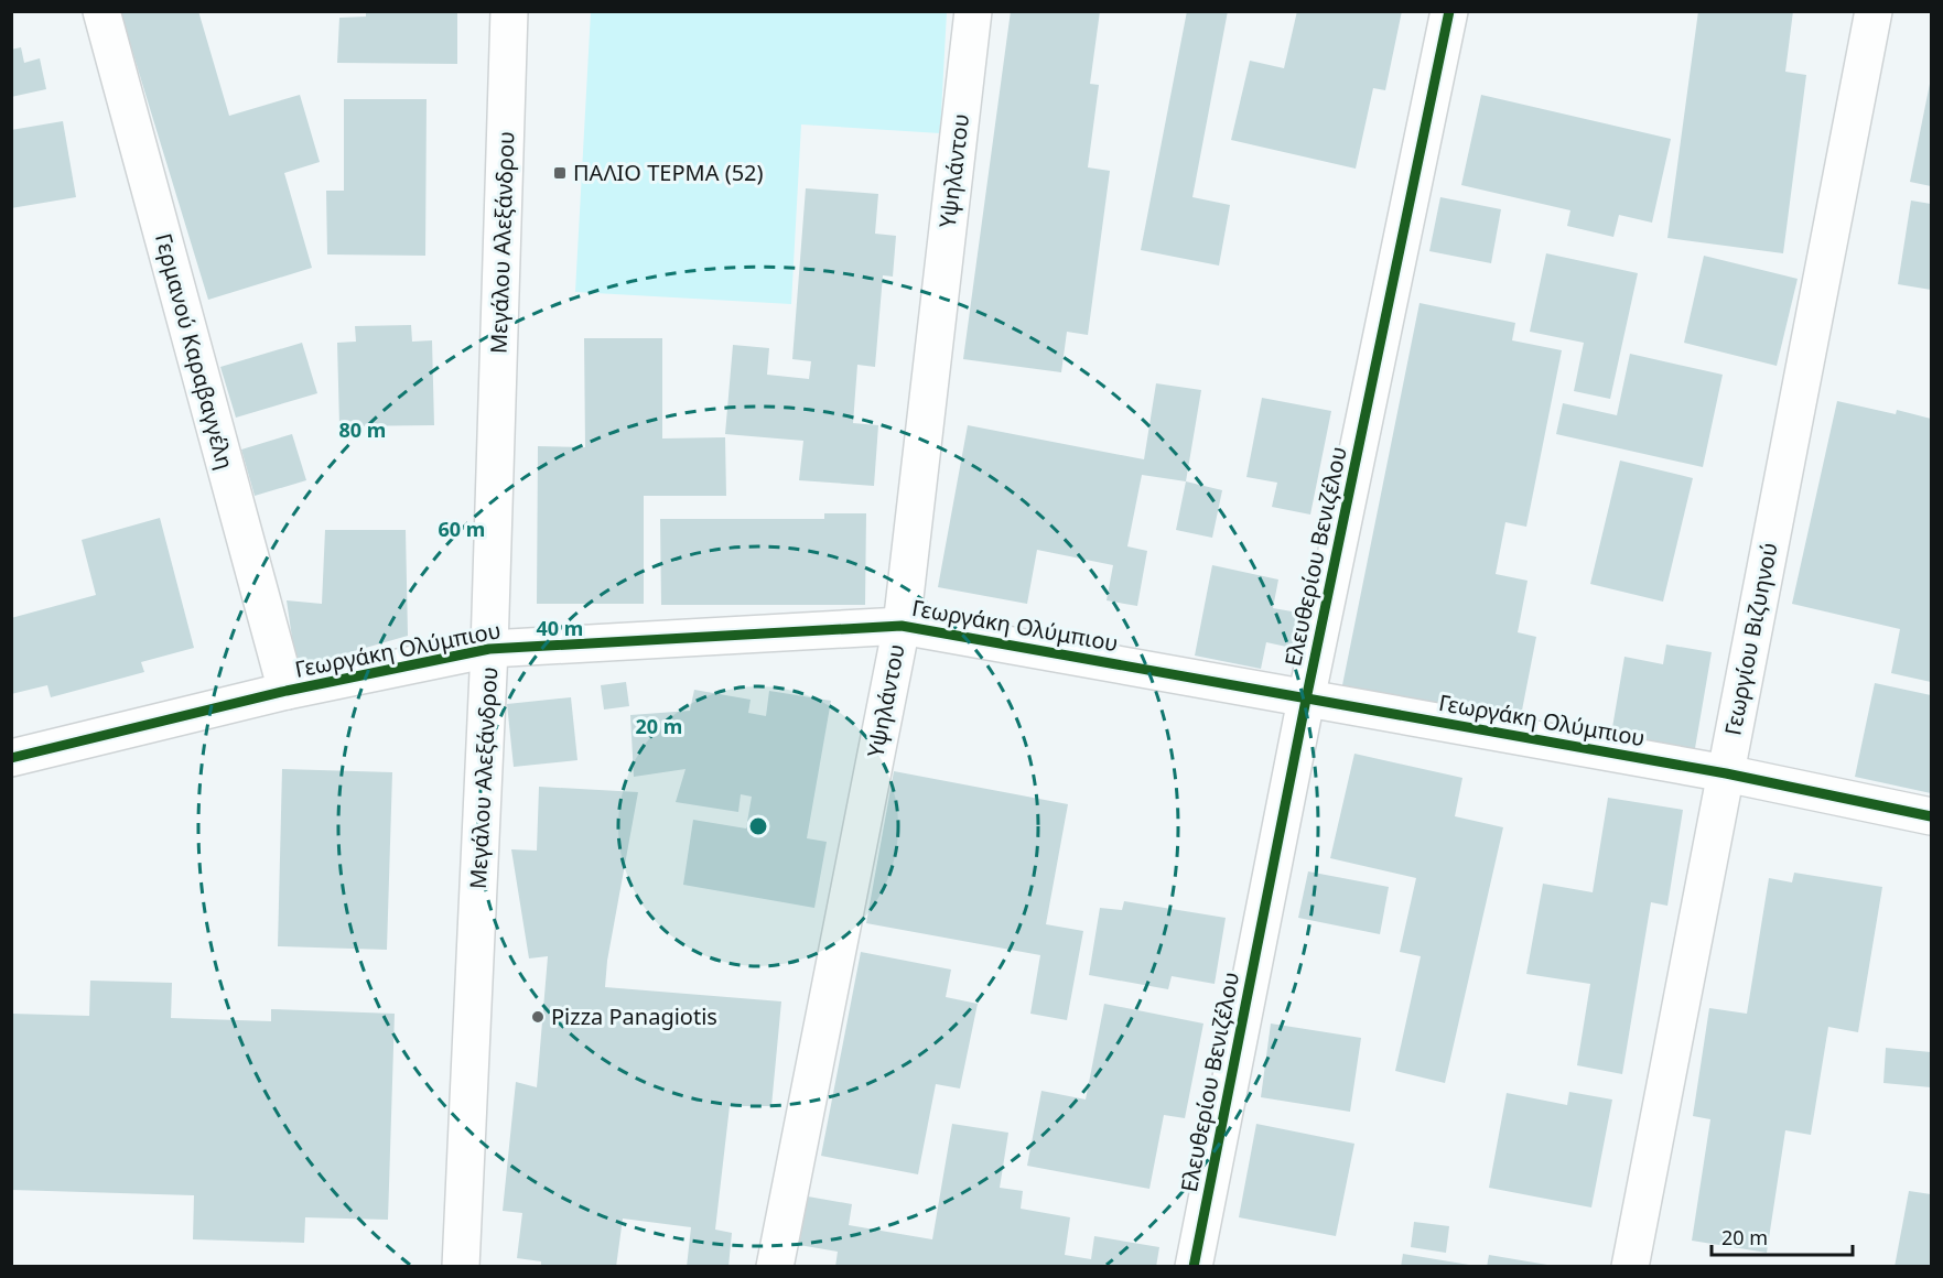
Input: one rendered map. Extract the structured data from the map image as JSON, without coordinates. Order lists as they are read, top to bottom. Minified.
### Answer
{"streets":{"street":["Υψηλάντου","Μεγάλου Αλεξάνδρου","Γερμανού Καραβαγγέλη","Ελευθερίου Βενιζέλου","Γεωργάκη Ολύμπιου","Γεωργίου Βιζυηνού"]},"crossings":[["Υψηλάντου","Γεωργάκη Ολύμπιου"],["Μεγάλου Αλεξάνδρου","Γεωργάκη Ολύμπιου"],["Γερμανού Καραβαγγέλη","Γεωργάκη Ολύμπιου"],["Ελευθερίου Βενιζέλου","Γεωργάκη Ολύμπιου"],["Γεωργάκη Ολύμπιου","Γεωργίου Βιζυηνού"]],"places":{"transit":["ΠΑΛΙΟ ΤΕΡΜΑ (52)"],"other":["Pizza Panagiotis"]},"scale_bar":"20 m","rings":["80 m","60 m","40 m","20 m"]}
